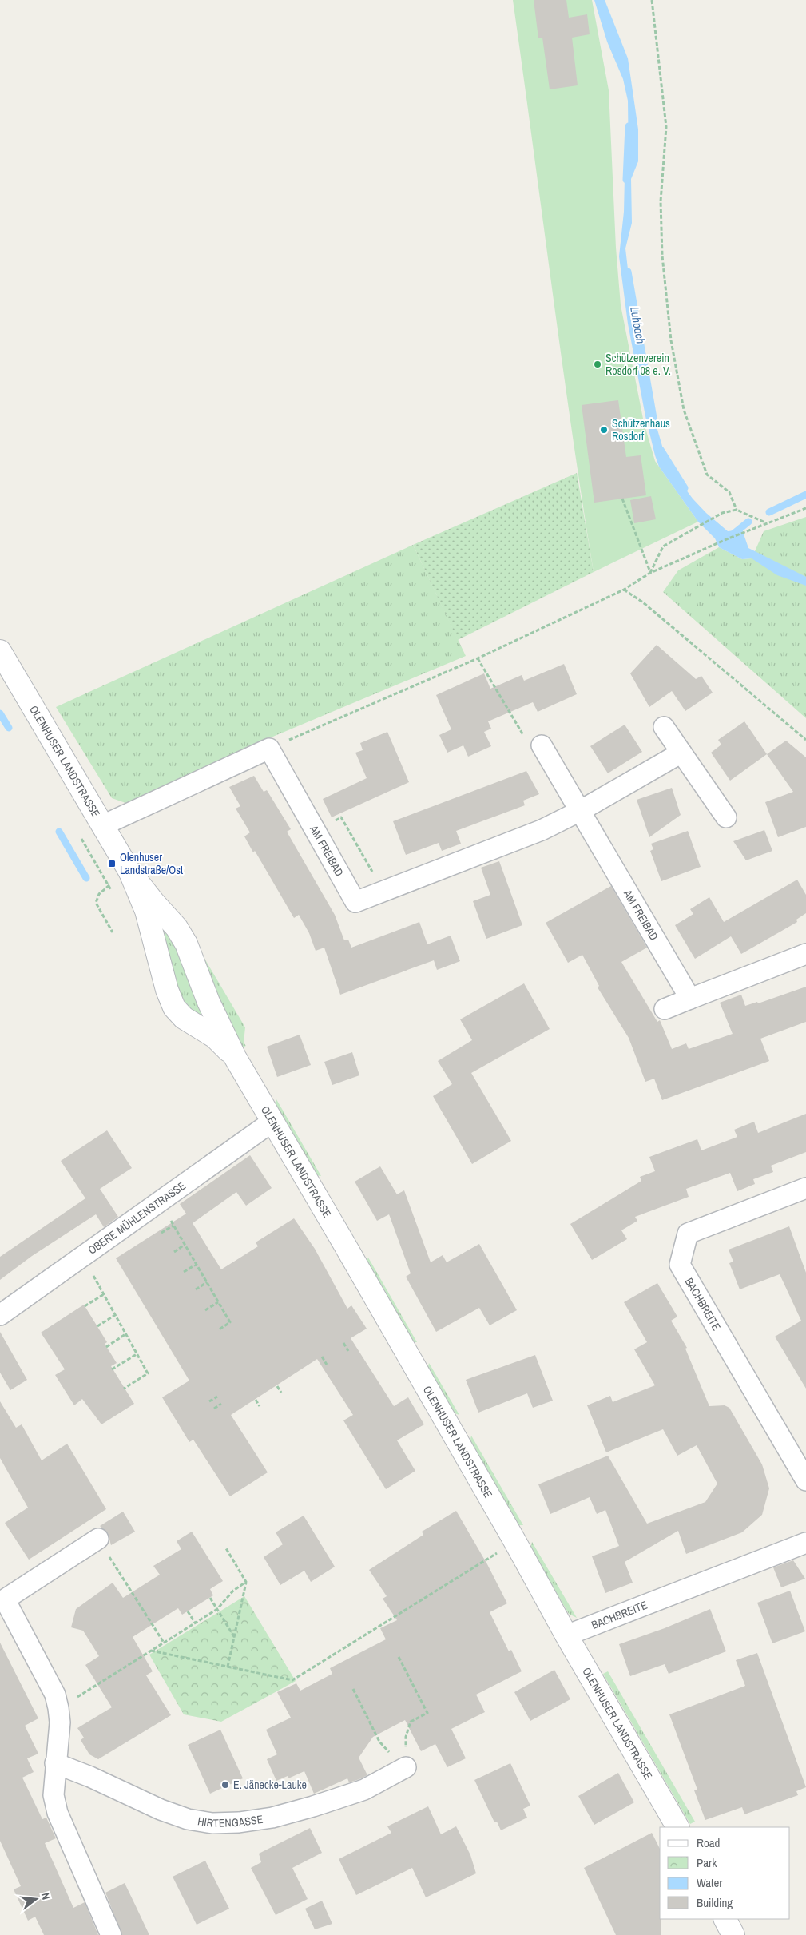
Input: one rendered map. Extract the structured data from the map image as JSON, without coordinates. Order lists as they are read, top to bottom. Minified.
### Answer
{"streets":{"street":["OLENHUSER LANDSTRASSE","AM FREIBAD","OBERE MÜHLENSTRASSE","BACHBREITE","HIRTENGASSE"]},"crossings":[["OLENHUSER LANDSTRASSE","OBERE MÜHLENSTRASSE"],["OLENHUSER LANDSTRASSE","BACHBREITE"]],"water":["Luhbach"],"places":{"other":["Schützenverein Rosdorf 08 e. V.","Schützenhaus Rosdorf","E. Jänecke-Lauke"],"transit":["Olenhuser Landstraße/Ost"]},"legend":["Road","Park","Water","Building"],"north":"right"}
